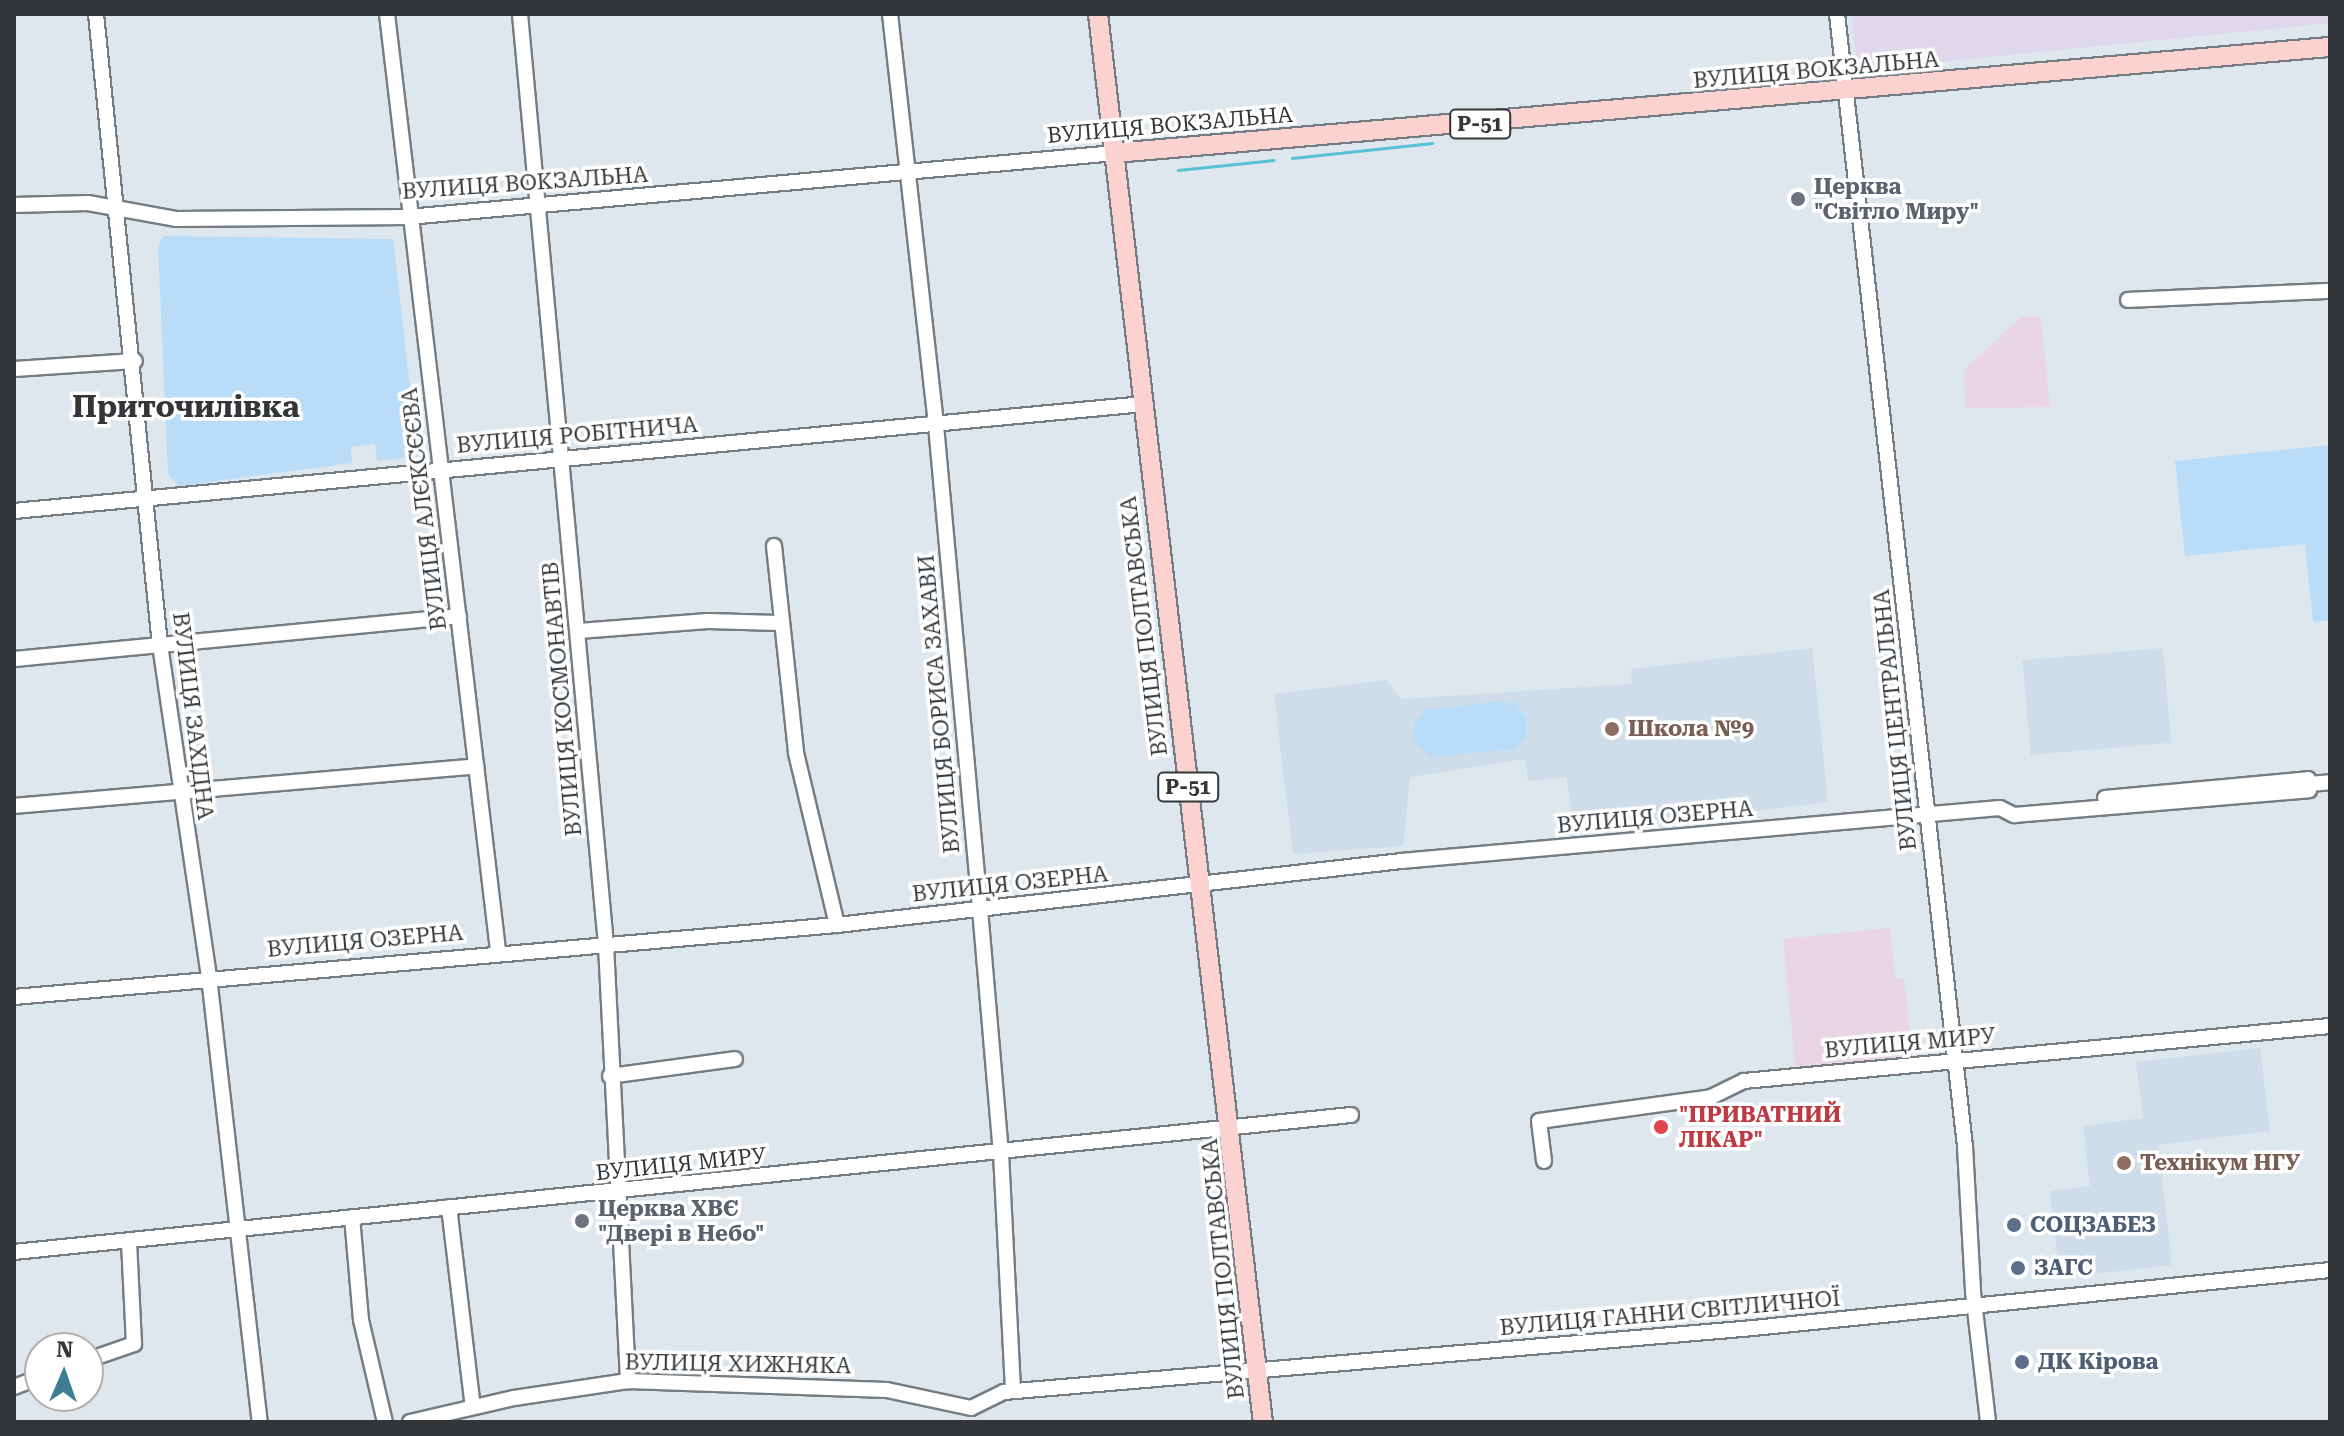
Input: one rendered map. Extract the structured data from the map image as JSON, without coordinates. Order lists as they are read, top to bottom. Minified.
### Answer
{"streets":{"main road":["ВУЛИЦЯ ВОКЗАЛЬНА","Р-51","ВУЛИЦЯ ПОЛТАВСЬКА"],"street":["ВУЛИЦЯ РОБІТНИЧА","ВУЛИЦЯ АЛЄКСЄЄВА","ВУЛИЦЯ КОСМОНАВТІВ","ВУЛИЦЯ БОРИСА ЗАХАВИ","ВУЛИЦЯ ЗАХІДНА","ВУЛИЦЯ ЦЕНТРАЛЬНА","ВУЛИЦЯ ОЗЕРНА","ВУЛИЦЯ МИРУ","ВУЛИЦЯ ГАННИ СВІТЛИЧНОЇ","ВУЛИЦЯ ХИЖНЯКА"]},"crossings":[["ВУЛИЦЯ ВОКЗАЛЬНА","ВУЛИЦЯ АЛЄКСЄЄВА"],["ВУЛИЦЯ ВОКЗАЛЬНА","ВУЛИЦЯ ПОЛТАВСЬКА"],["ВУЛИЦЯ ВОКЗАЛЬНА","ВУЛИЦЯ КОСМОНАВТІВ"],["ВУЛИЦЯ ВОКЗАЛЬНА","ВУЛИЦЯ БОРИСА ЗАХАВИ"],["ВУЛИЦЯ ВОКЗАЛЬНА","ВУЛИЦЯ ЗАХІДНА"],["ВУЛИЦЯ ВОКЗАЛЬНА","ВУЛИЦЯ ЦЕНТРАЛЬНА"],["ВУЛИЦЯ РОБІТНИЧА","ВУЛИЦЯ АЛЄКСЄЄВА"],["ВУЛИЦЯ РОБІТНИЧА","ВУЛИЦЯ ПОЛТАВСЬКА"],["ВУЛИЦЯ РОБІТНИЧА","ВУЛИЦЯ КОСМОНАВТІВ"],["ВУЛИЦЯ РОБІТНИЧА","ВУЛИЦЯ БОРИСА ЗАХАВИ"],["ВУЛИЦЯ РОБІТНИЧА","ВУЛИЦЯ ЗАХІДНА"],["ВУЛИЦЯ АЛЄКСЄЄВА","ВУЛИЦЯ ОЗЕРНА"],["ВУЛИЦЯ ПОЛТАВСЬКА","ВУЛИЦЯ ОЗЕРНА"],["ВУЛИЦЯ ПОЛТАВСЬКА","ВУЛИЦЯ МИРУ"],["ВУЛИЦЯ ПОЛТАВСЬКА","ВУЛИЦЯ ГАННИ СВІТЛИЧНОЇ"],["ВУЛИЦЯ КОСМОНАВТІВ","ВУЛИЦЯ ОЗЕРНА"],["ВУЛИЦЯ КОСМОНАВТІВ","ВУЛИЦЯ МИРУ"],["ВУЛИЦЯ КОСМОНАВТІВ","ВУЛИЦЯ ХИЖНЯКА"],["ВУЛИЦЯ БОРИСА ЗАХАВИ","ВУЛИЦЯ ОЗЕРНА"],["ВУЛИЦЯ БОРИСА ЗАХАВИ","ВУЛИЦЯ МИРУ"],["ВУЛИЦЯ БОРИСА ЗАХАВИ","ВУЛИЦЯ ГАННИ СВІТЛИЧНОЇ"],["ВУЛИЦЯ БОРИСА ЗАХАВИ","ВУЛИЦЯ ХИЖНЯКА"],["ВУЛИЦЯ ЗАХІДНА","ВУЛИЦЯ ОЗЕРНА"],["ВУЛИЦЯ ЗАХІДНА","ВУЛИЦЯ МИРУ"],["ВУЛИЦЯ ЦЕНТРАЛЬНА","ВУЛИЦЯ ОЗЕРНА"],["ВУЛИЦЯ ЦЕНТРАЛЬНА","ВУЛИЦЯ МИРУ"],["ВУЛИЦЯ ЦЕНТРАЛЬНА","ВУЛИЦЯ ГАННИ СВІТЛИЧНОЇ"],["ВУЛИЦЯ ГАННИ СВІТЛИЧНОЇ","ВУЛИЦЯ ХИЖНЯКА"]],"districts":["Приточилівка"],"places":["Церква \"Світло Миру\"","Школа №9","\"ПРИВАТНИЙ ЛІКАР\"","Технікум НГУ","Церква ХВЄ \"Двері в Небо\"","СОЦЗАБЕЗ","ЗАГС","ДК Кірова"],"north":"top"}
